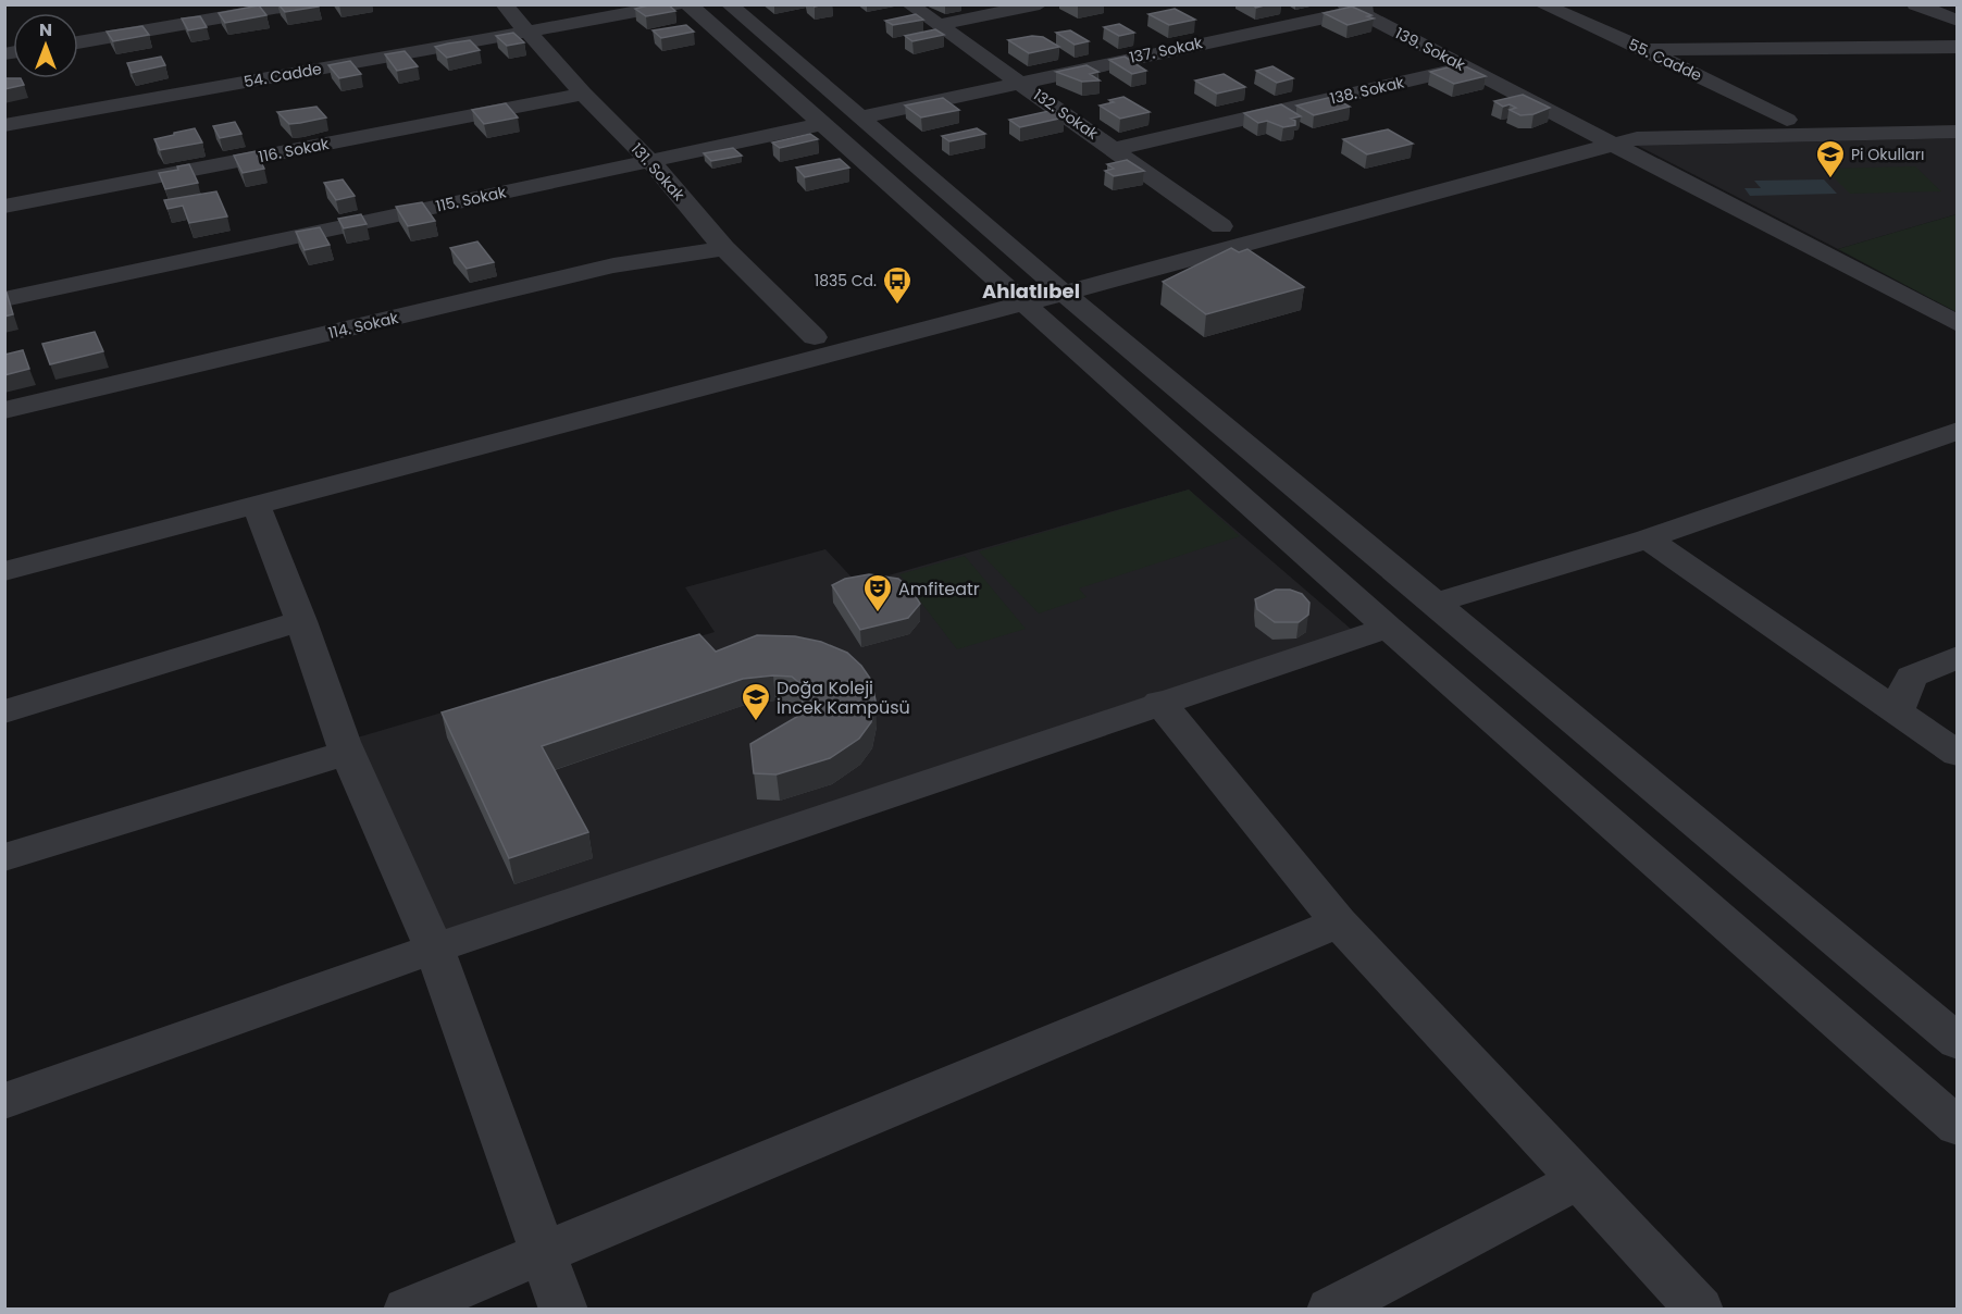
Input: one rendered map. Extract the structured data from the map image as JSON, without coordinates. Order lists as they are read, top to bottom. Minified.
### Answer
{"streets":{"street":["139. Sokak","137. Sokak","55. Cadde","54. Cadde","138. Sokak","132. Sokak","116. Sokak","131. Sokak","115. Sokak","114. Sokak"]},"crossings":[["139. Sokak","137. Sokak"],["139. Sokak","138. Sokak"],["137. Sokak","132. Sokak"],["54. Cadde","131. Sokak"],["138. Sokak","132. Sokak"],["116. Sokak","131. Sokak"],["131. Sokak","115. Sokak"],["131. Sokak","114. Sokak"]],"districts":["Ahlatlıbel"],"places":{"school or university":["Pi Okulları","Doğa Koleji İncek Kampüsü"],"bus stop":["1835 Cd."],"theatre":["Amfiteatr"]},"north":"top"}
